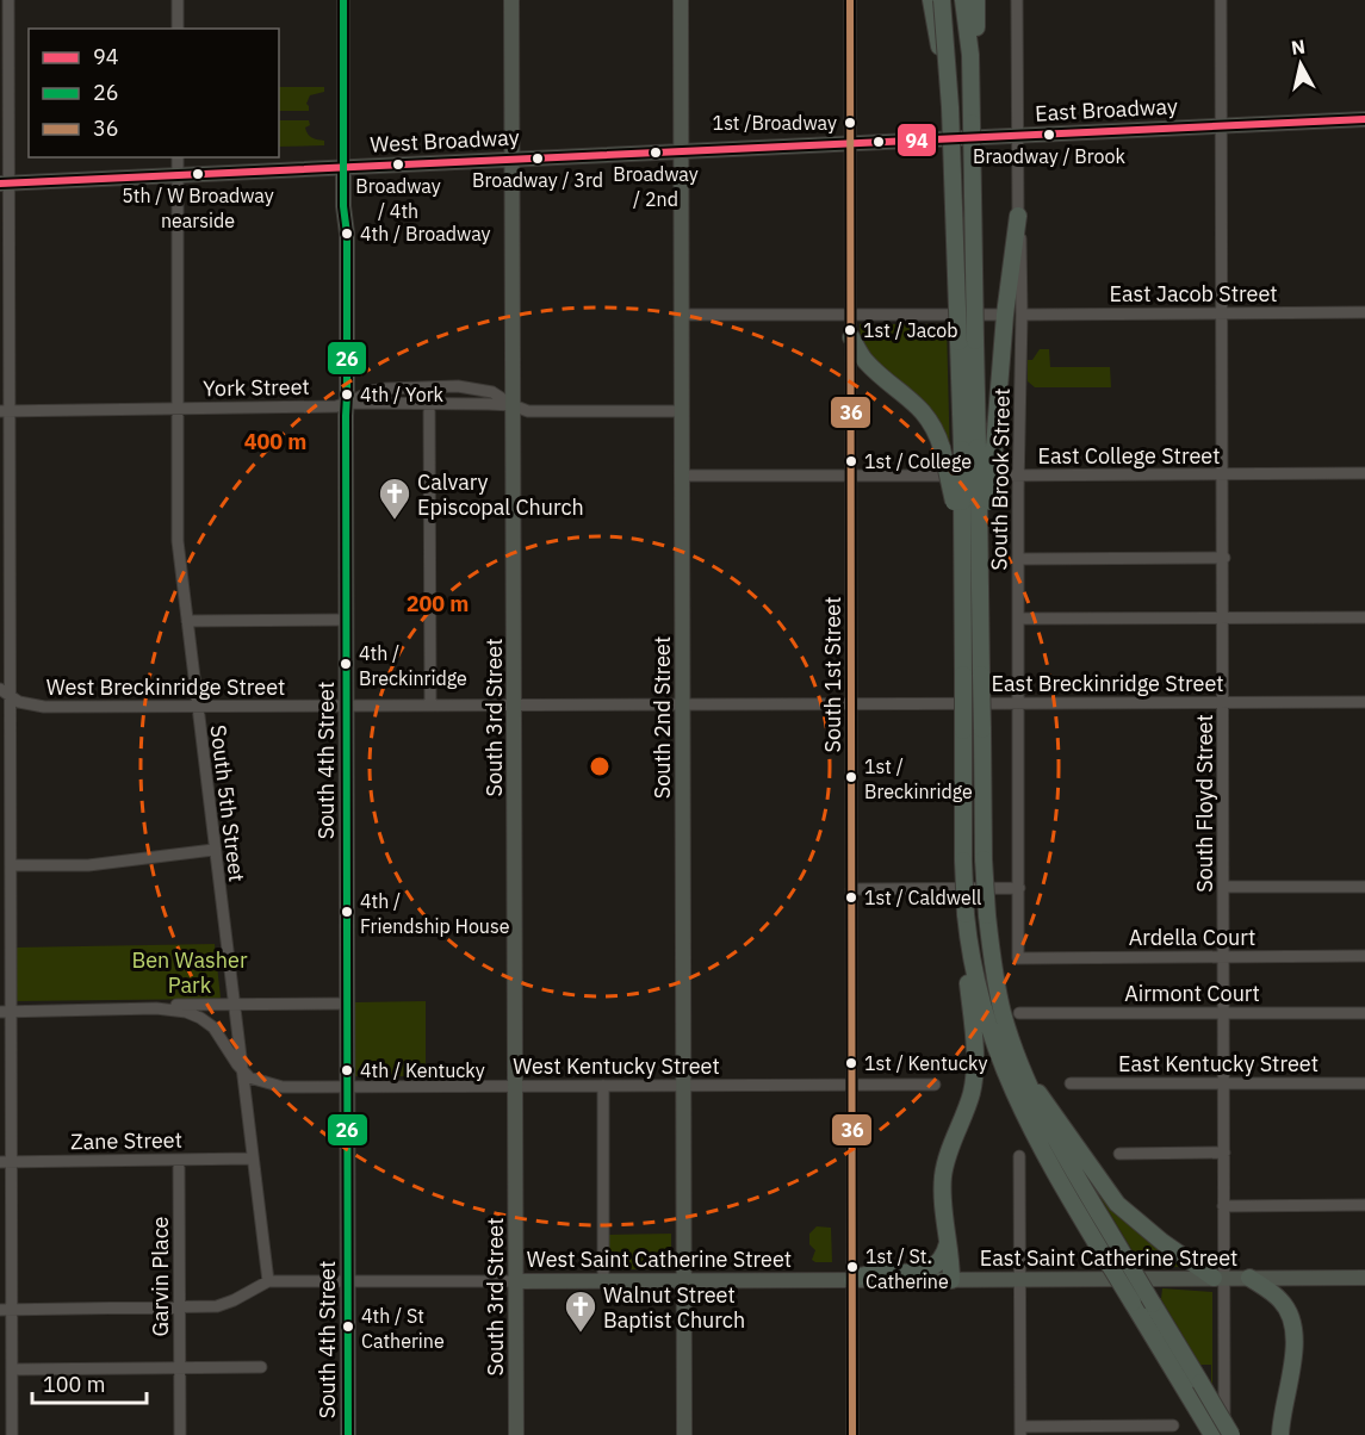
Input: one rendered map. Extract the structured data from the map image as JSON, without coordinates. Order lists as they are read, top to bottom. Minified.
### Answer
{"streets":{"main road":["East Broadway","West Broadway","South 3rd Street","South 2nd Street","South 4th Street","East Saint Catherine Street","West Saint Catherine Street"],"street":["East Jacob Street","York Street","East College Street","South Brook Street","South 1st Street","East Breckinridge Street","West Breckinridge Street","South 5th Street","South Floyd Street","Ardella Court","Airmont Court","East Kentucky Street","West Kentucky Street","Zane Street","Garvin Place"]},"crossings":[["East Broadway","West Broadway"],["East Broadway","South Brook Street"],["East Broadway","South 1st Street"],["East Broadway","South Floyd Street"],["West Broadway","South 1st Street"],["West Broadway","South 3rd Street"],["West Broadway","South 2nd Street"],["West Broadway","South 4th Street"],["West Broadway","South 5th Street"],["East Jacob Street","South Brook Street"],["East Jacob Street","South Floyd Street"],["York Street","South 3rd Street"],["York Street","South 2nd Street"],["York Street","South 4th Street"],["York Street","South 5th Street"],["East College Street","South Brook Street"],["East College Street","South 1st Street"],["East College Street","South 2nd Street"],["East College Street","South Floyd Street"],["South Brook Street","East Breckinridge Street"],["South Brook Street","Ardella Court"],["South 1st Street","East Breckinridge Street"],["South 1st Street","West Breckinridge Street"],["South 1st Street","West Kentucky Street"],["South 1st Street","East Saint Catherine Street"],["South 1st Street","West Saint Catherine Street"],["East Breckinridge Street","West Breckinridge Street"],["East Breckinridge Street","South Floyd Street"],["West Breckinridge Street","South 3rd Street"],["West Breckinridge Street","South 2nd Street"],["West Breckinridge Street","South 4th Street"],["West Breckinridge Street","South 5th Street"],["South 3rd Street","West Kentucky Street"],["South 3rd Street","West Saint Catherine Street"],["South 2nd Street","West Kentucky Street"],["South 2nd Street","West Saint Catherine Street"],["South 4th Street","West Kentucky Street"],["South 4th Street","West Saint Catherine Street"],["South 5th Street","West Kentucky Street"],["South 5th Street","Zane Street"],["South 5th Street","West Saint Catherine Street"],["South Floyd Street","Ardella Court"],["South Floyd Street","Airmont Court"],["South Floyd Street","East Kentucky Street"],["South Floyd Street","East Saint Catherine Street"],["Zane Street","Garvin Place"],["East Saint Catherine Street","West Saint Catherine Street"],["West Saint Catherine Street","Garvin Place"]],"parks":["Ben Washer Park"],"places":{"other":["1st /Broadway","Braodway / Brook","Broadway / 2nd","Broadway / 3rd","Broadway / 4th","5th / W Broadway nearside","4th / Broadway","1st / Jacob","4th / York","1st / College","4th / Breckinridge","1st / Breckinridge","1st / Caldwell","4th / Friendship House","1st / Kentucky","4th / Kentucky","1st / St. Catherine","4th / St Catherine"],"church":["Calvary Episcopal Church","Walnut Street Baptist Church"]},"lines":["transit line 26","transit line 36","transit line 94"],"legend":["94","26","36"],"scale_bar":"100 m","north":"top","rings":["400 m","200 m"]}
